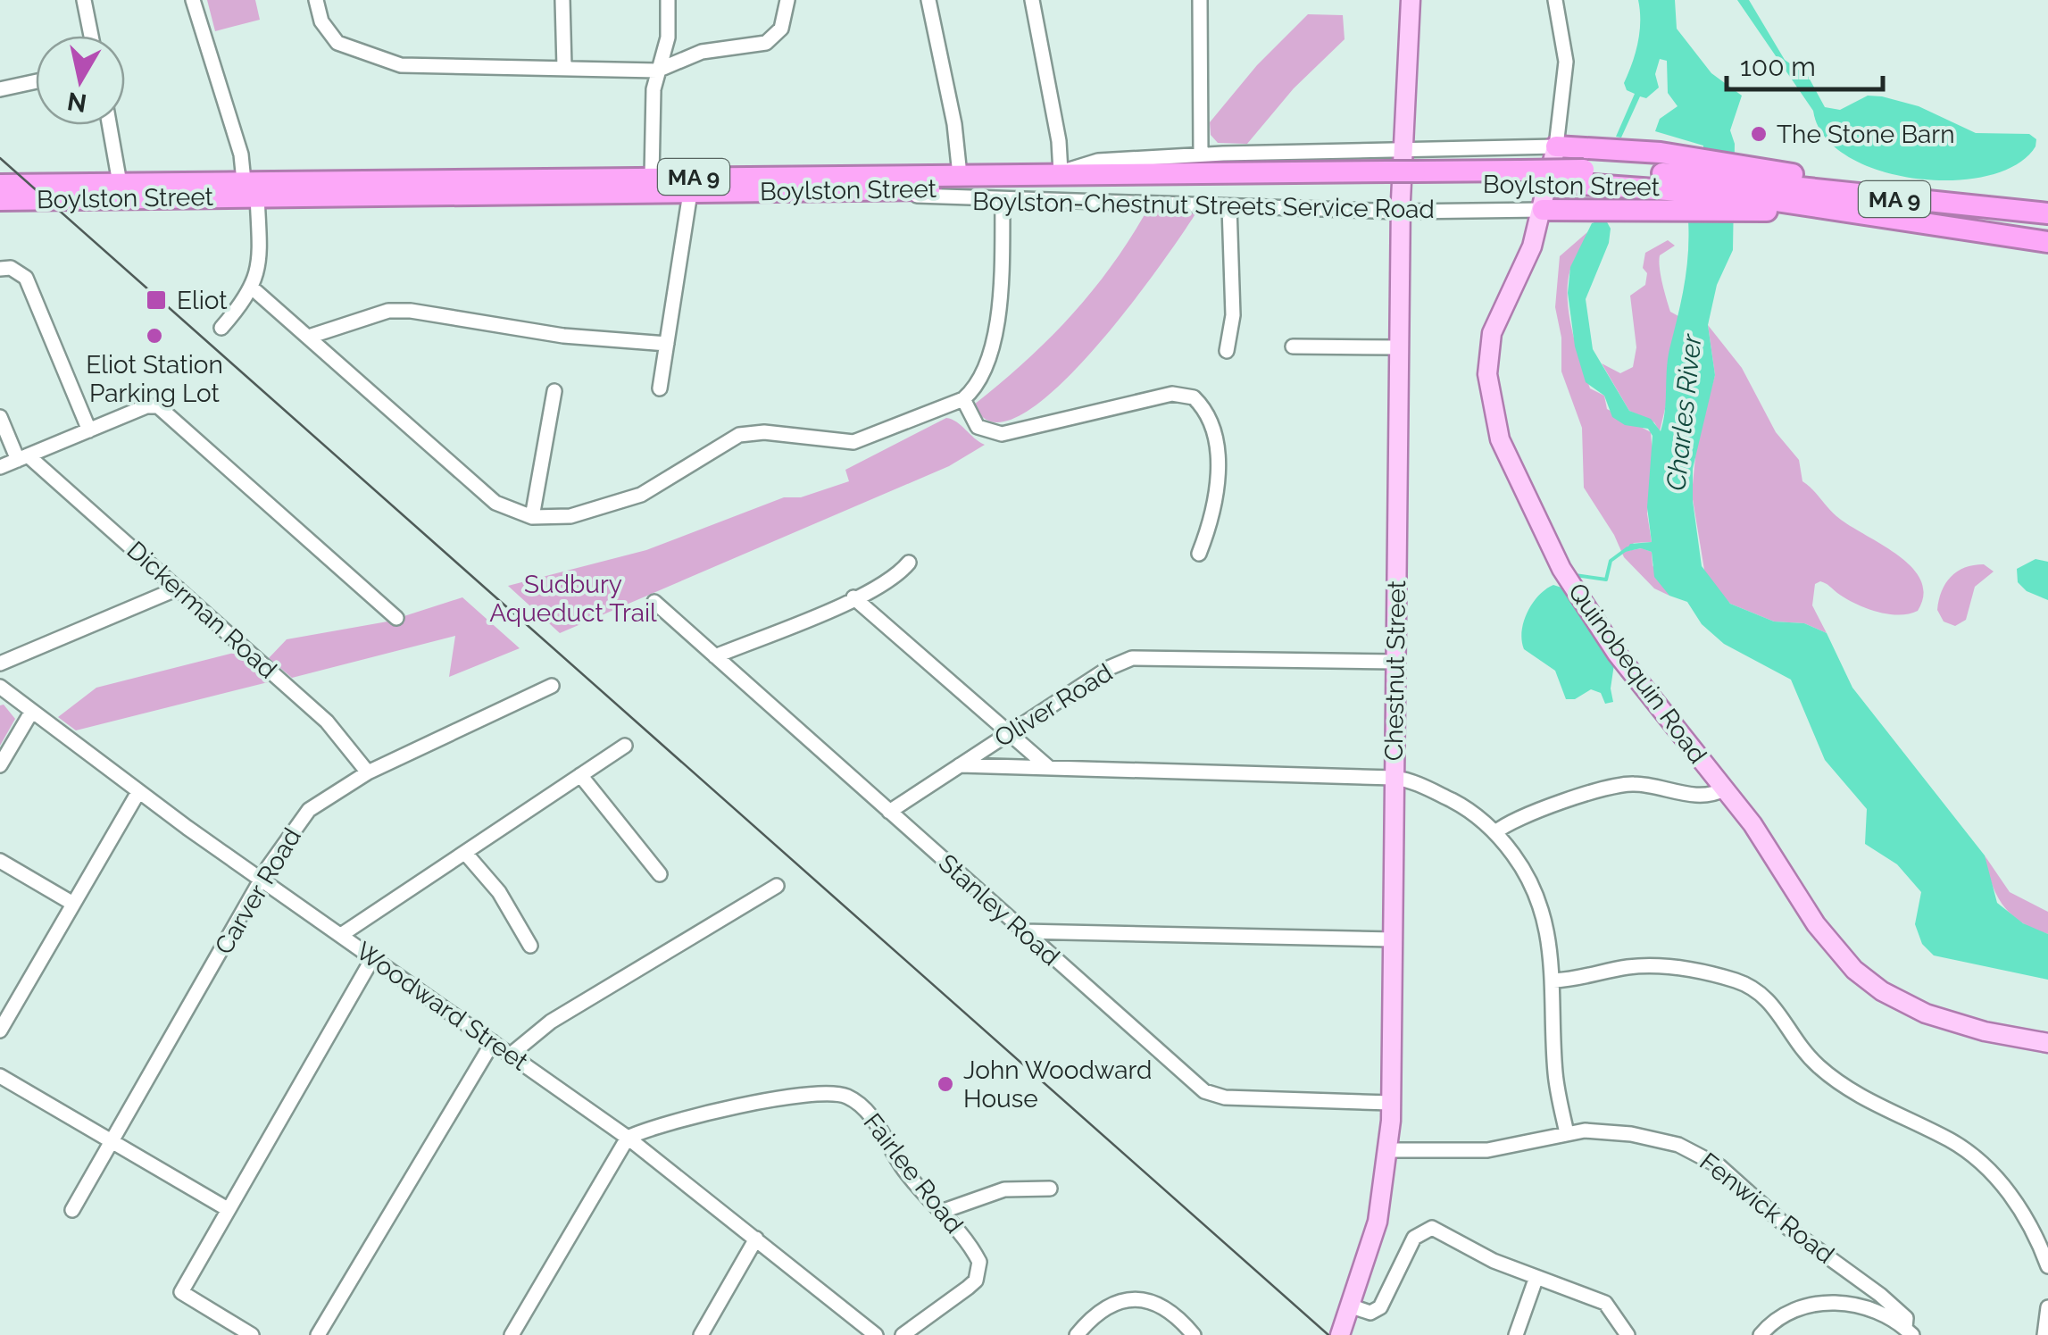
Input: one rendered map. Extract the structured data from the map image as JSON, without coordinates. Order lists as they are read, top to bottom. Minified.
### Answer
{"streets":{"highway":["MA 9","Boylston Street"],"main road":["Chestnut Street","Quinobequin Road"],"street":["Boylston-Chestnut Streets Service Road","Dickerman Road","Oliver Road","Carver Road","Stanley Road","Woodward Street","Fairlee Road","Fenwick Road"]},"crossings":[["MA 9","Boylston Street"],["Boylston Street","Boylston-Chestnut Streets Service Road"],["Boylston-Chestnut Streets Service Road","Chestnut Street"],["Boylston-Chestnut Streets Service Road","Quinobequin Road"],["Dickerman Road","Carver Road"],["Chestnut Street","Oliver Road"],["Chestnut Street","Stanley Road"],["Chestnut Street","Fenwick Road"],["Oliver Road","Stanley Road"],["Carver Road","Woodward Street"],["Woodward Street","Fairlee Road"]],"water":["Charles River"],"parks":["Sudbury Aqueduct Trail"],"places":{"other":["The Stone Barn","Eliot Station Parking Lot","John Woodward House"],"transit":["Eliot"]},"scale_bar":"100 m","north":"bottom"}
